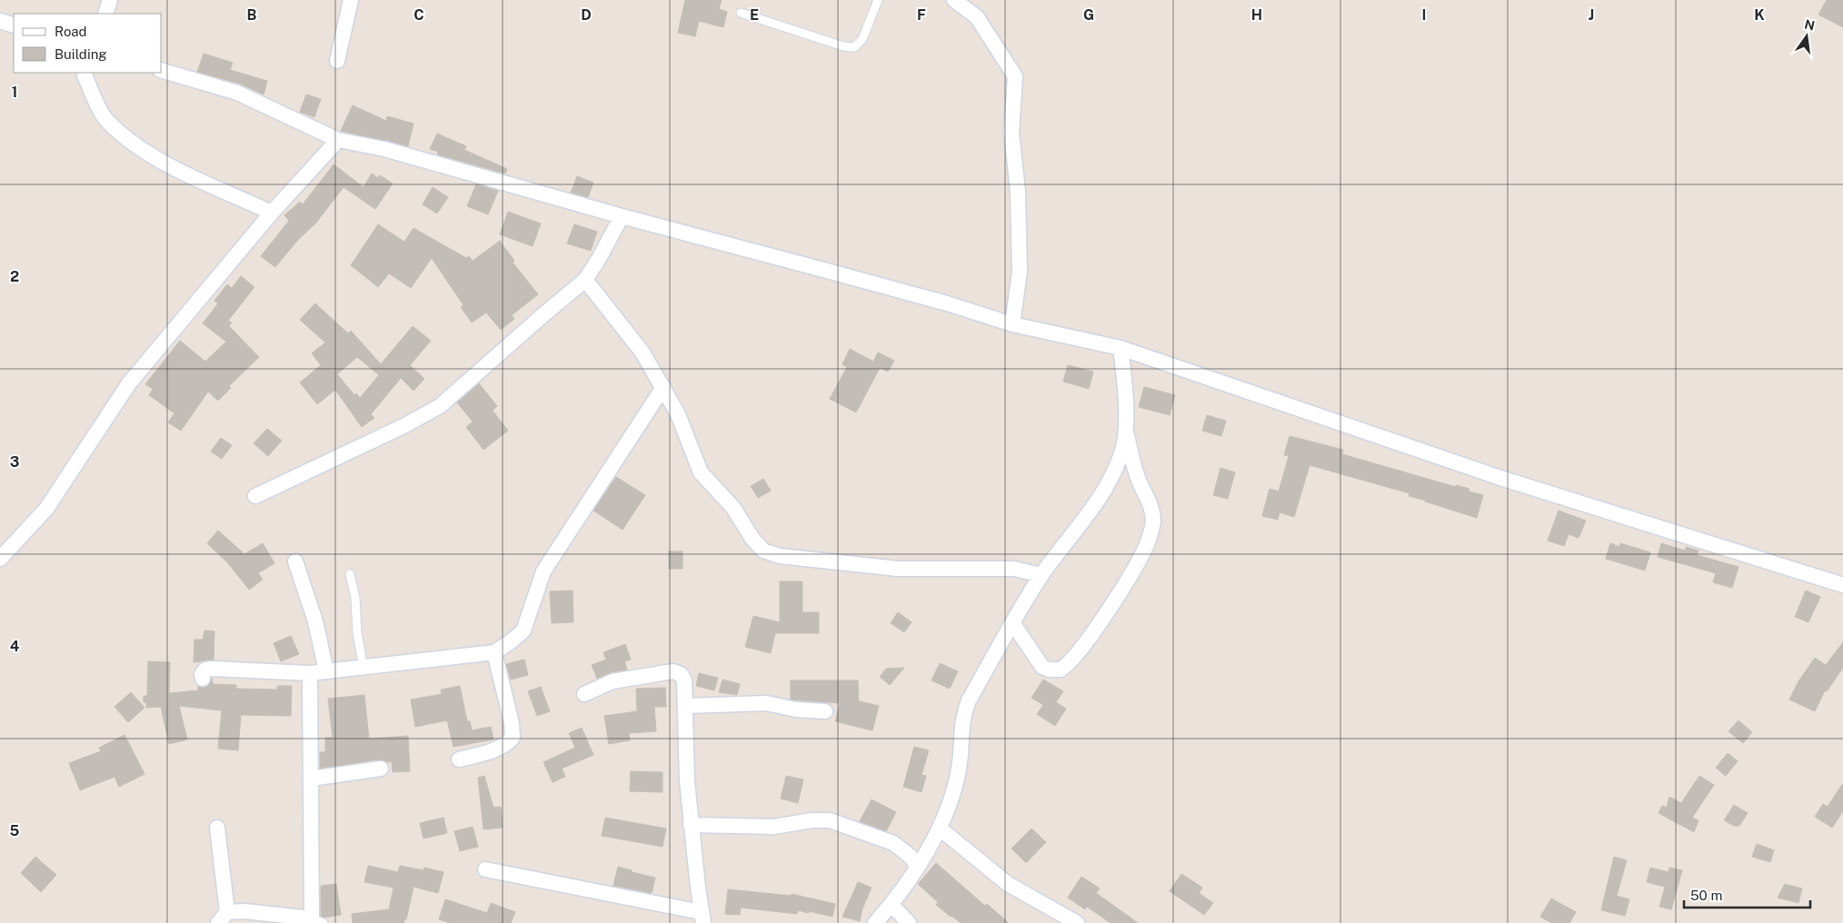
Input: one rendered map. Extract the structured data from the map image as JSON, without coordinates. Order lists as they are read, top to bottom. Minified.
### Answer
{"legend":["Road","Building"],"scale_bar":"50 m","north":"top","grid":{"columns":["B","C","D","E","F","G","H","I","J","K"],"rows":["1","2","3","4","5"]}}
